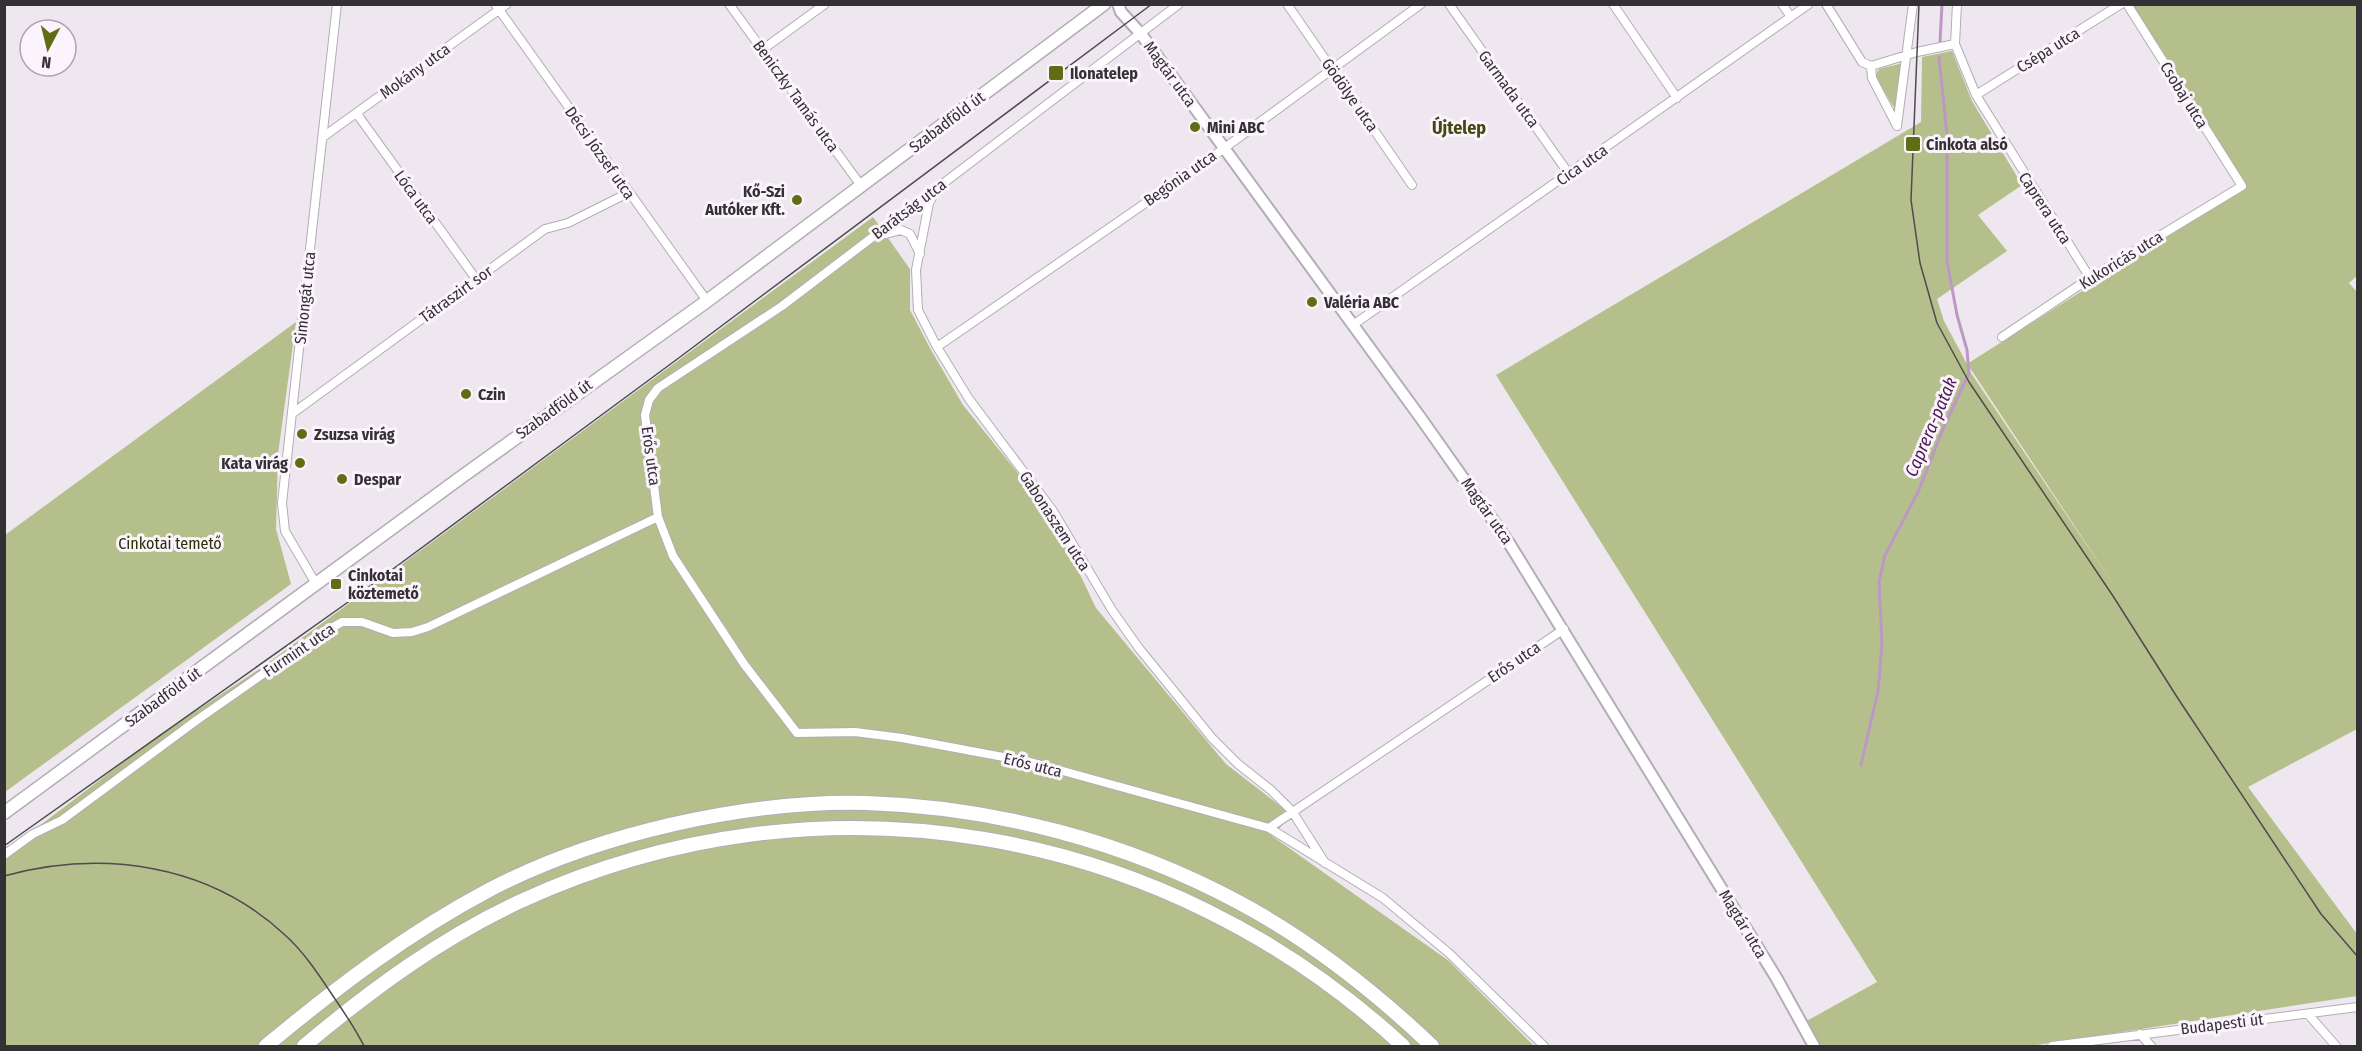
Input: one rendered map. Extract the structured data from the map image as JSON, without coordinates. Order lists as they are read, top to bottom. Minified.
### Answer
{"streets":{"main road":["Szabadföld út"],"street":["Csépa utca","Mokány utca","Magtár utca","Garmada utca","Gödölye utca","Csobaj utca","Beniczky Tamás utca","Décsi József utca","Cica utca","Begónia utca","Lóca utca","Caprera utca","Barátság utca","Kukoricás utca","Tátraszirt sor","Simongát utca","Erős utca","Gabonaszem utca","Furmint utca","Budapesti út"]},"crossings":[["Csépa utca","Caprera utca"],["Mokány utca","Décsi József utca"],["Mokány utca","Lóca utca"],["Mokány utca","Simongát utca"],["Magtár utca","Cica utca"],["Magtár utca","Begónia utca"],["Magtár utca","Barátság utca"],["Magtár utca","Erős utca"],["Garmada utca","Cica utca"],["Gödölye utca","Begónia utca"],["Csobaj utca","Kukoricás utca"],["Beniczky Tamás utca","Szabadföld út"],["Szabadföld út","Décsi József utca"],["Szabadföld út","Simongát utca"],["Décsi József utca","Tátraszirt sor"],["Begónia utca","Gabonaszem utca"],["Lóca utca","Tátraszirt sor"],["Caprera utca","Kukoricás utca"],["Barátság utca","Erős utca"],["Barátság utca","Gabonaszem utca"],["Tátraszirt sor","Simongát utca"],["Erős utca","Gabonaszem utca"],["Erős utca","Furmint utca"]],"districts":["Újtelep"],"water":["Caprera-patak"],"parks":["Cinkotai temető"],"places":{"transit":["Ilonatelep","Cinkota alsó","Cinkotai köztemető"],"other":["Mini ABC","Kő-Szi Autóker Kft.","Valéria ABC","Czin","Zsuzsa virág","Kata virág","Despar"]},"north":"bottom"}
